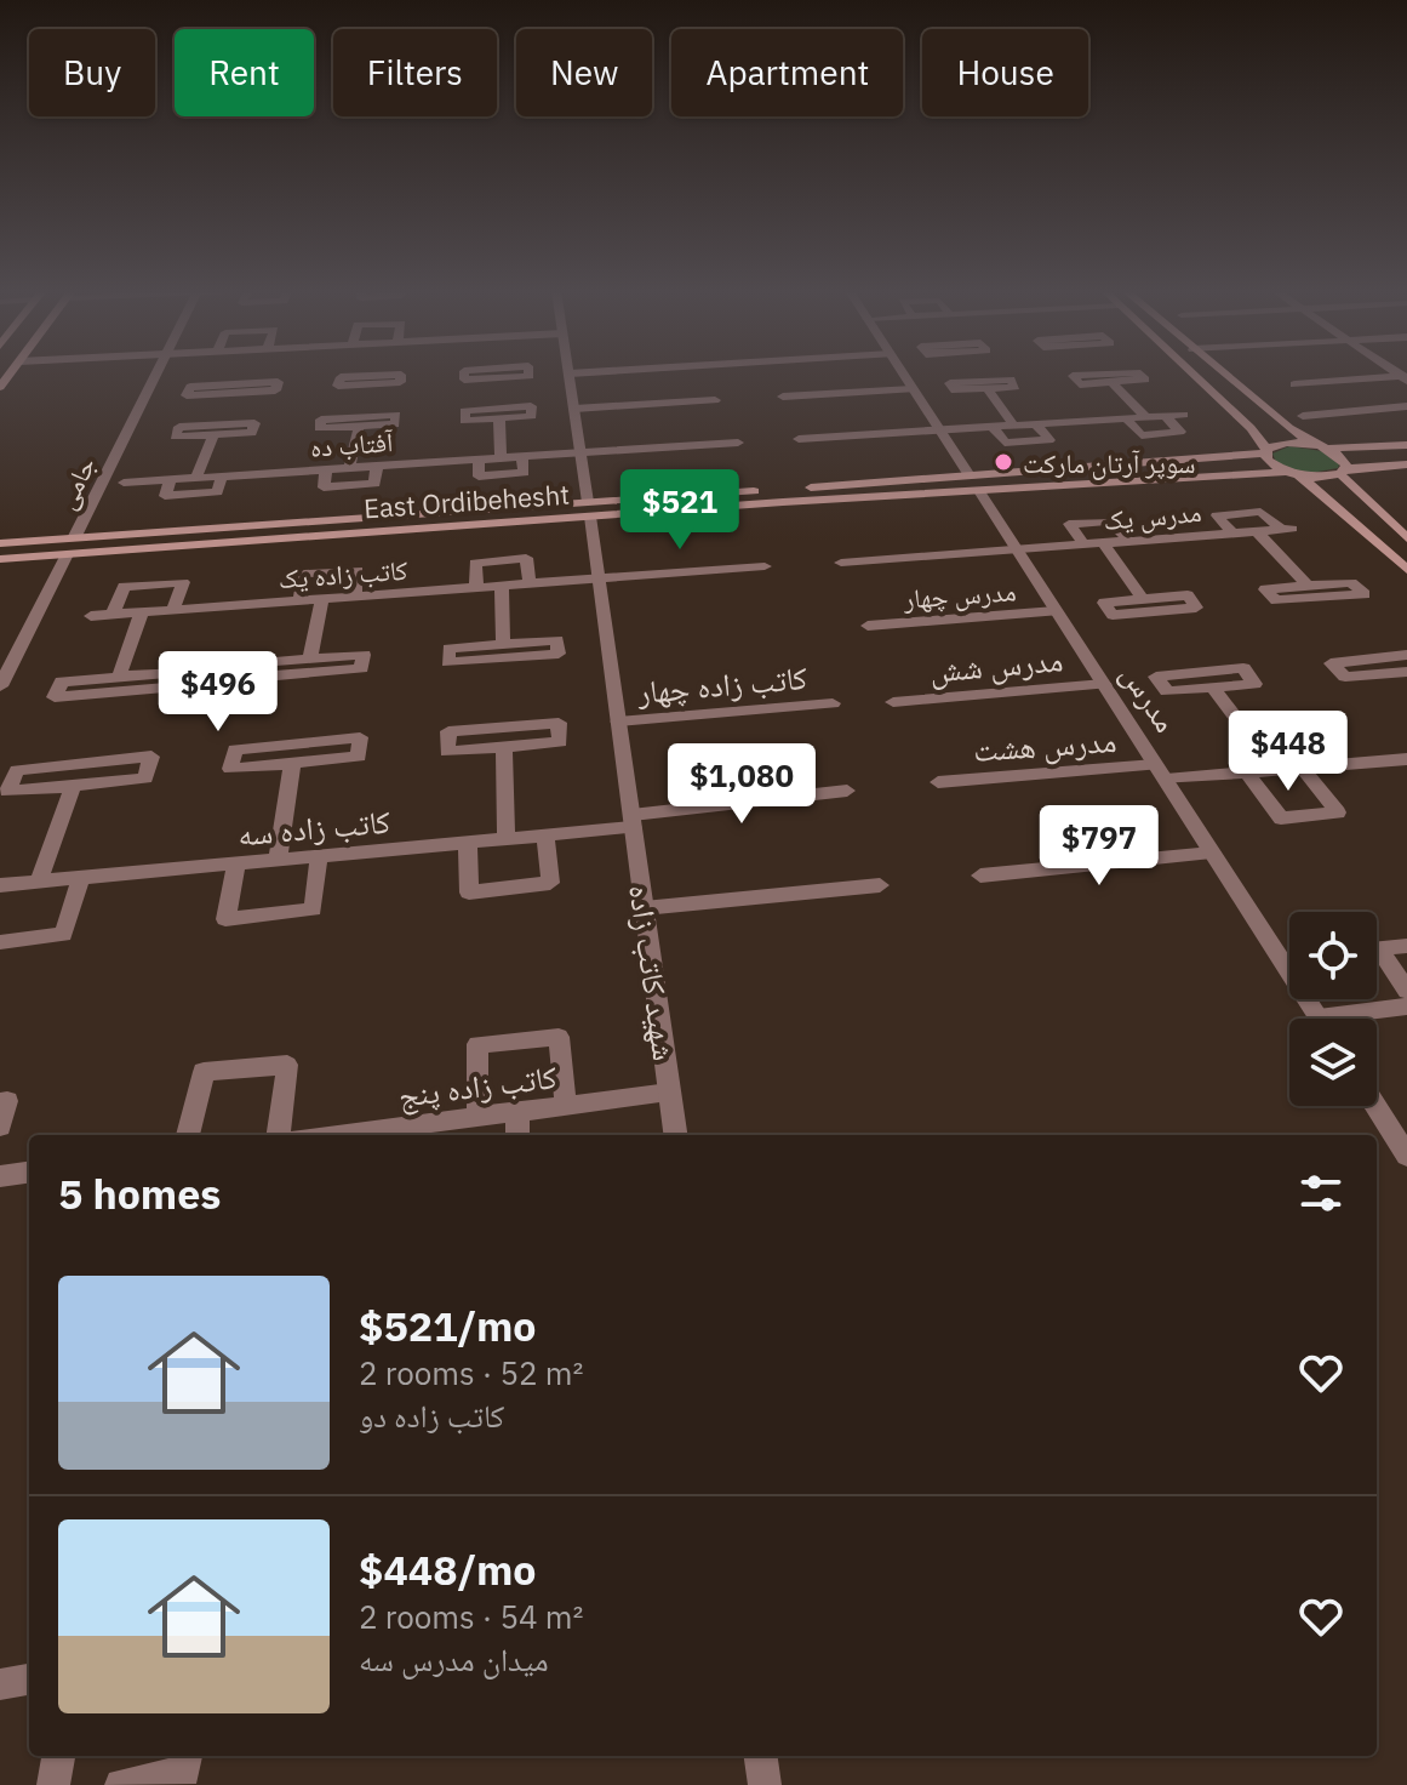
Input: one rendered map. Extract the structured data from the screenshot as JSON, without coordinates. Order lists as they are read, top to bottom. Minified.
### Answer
{"streets":{"main road":["East Ordibehesht"],"street":["آفتاب ده","جامی","مدرس یک","کاتب زاده یک","مدرس چهار","مدرس شش","کاتب زاده چهار","مدرس","مدرس هشت","کاتب زاده سه","شهید کاتب زاده","کاتب زاده پنج"]},"crossings":[["آفتاب ده","شهید کاتب زاده"],["جامی","East Ordibehesht"],["East Ordibehesht","مدرس"],["East Ordibehesht","شهید کاتب زاده"],["مدرس یک","مدرس"],["کاتب زاده یک","شهید کاتب زاده"],["مدرس چهار","مدرس"],["مدرس شش","مدرس"],["کاتب زاده چهار","شهید کاتب زاده"],["مدرس","مدرس هشت"],["کاتب زاده سه","شهید کاتب زاده"],["شهید کاتب زاده","کاتب زاده پنج"]],"places":["سوپر آرتان مارکت"],"page":{"chip":["Buy","Rent","Filters","New","Apartment","House"],"price":["$521","$496","$448","$1,080","$797"],"heading":"5 homes","list":[{"name":"$521/mo","note":"2 rooms · 52 m² · کاتب زاده دو"},{"name":"$448/mo","note":"2 rooms · 54 m² · میدان مدرس سه"}]}}
